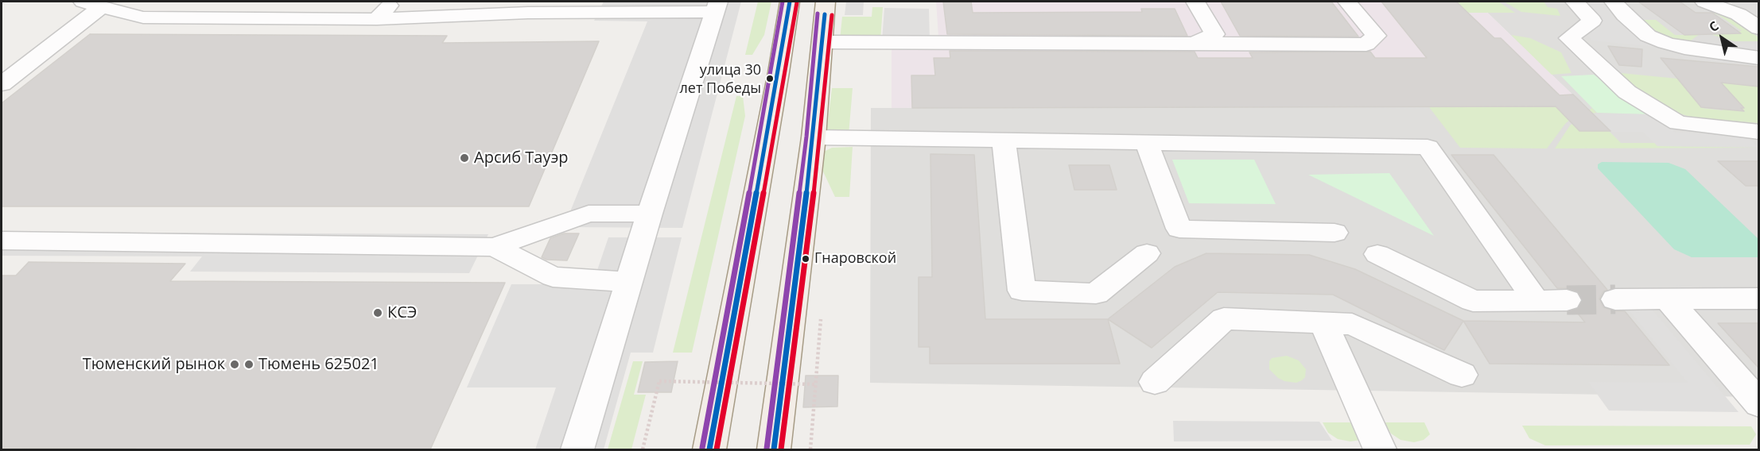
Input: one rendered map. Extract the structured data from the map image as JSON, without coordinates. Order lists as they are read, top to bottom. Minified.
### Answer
{"places":["улица 30 лет Победы","Арсиб Тауэр","Гнаровской","КСЭ","Тюменский рынок","Тюмень 625021"],"north":"top left"}
